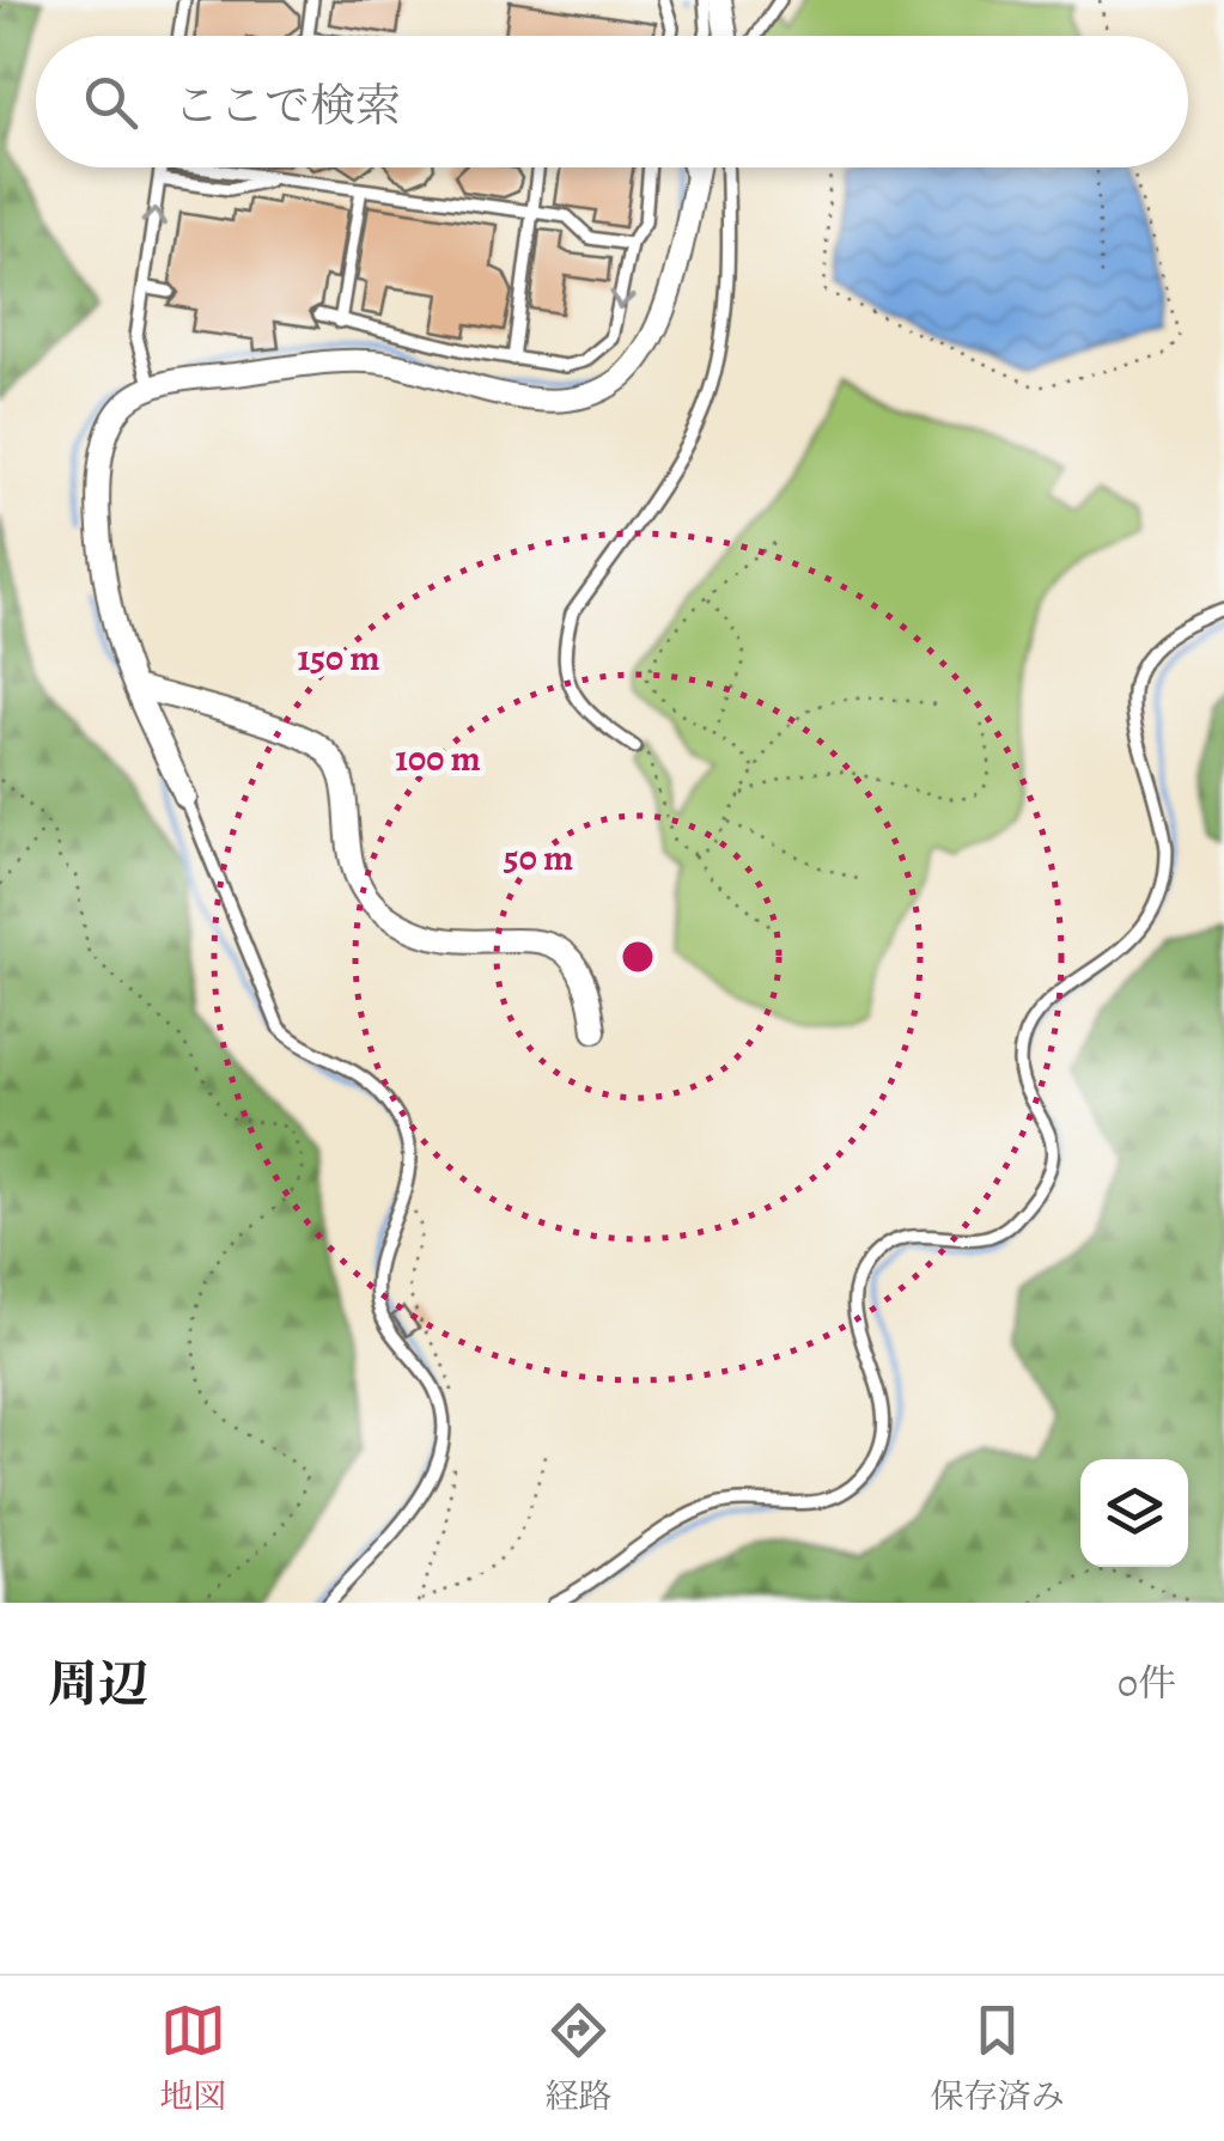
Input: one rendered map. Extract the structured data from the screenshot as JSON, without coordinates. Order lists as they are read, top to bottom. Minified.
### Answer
{"page":{"search":"ここで検索","heading":["周辺","0件"],"nav":["地図","経路","保存済み"]},"rings":["150 m","100 m","50 m"]}
